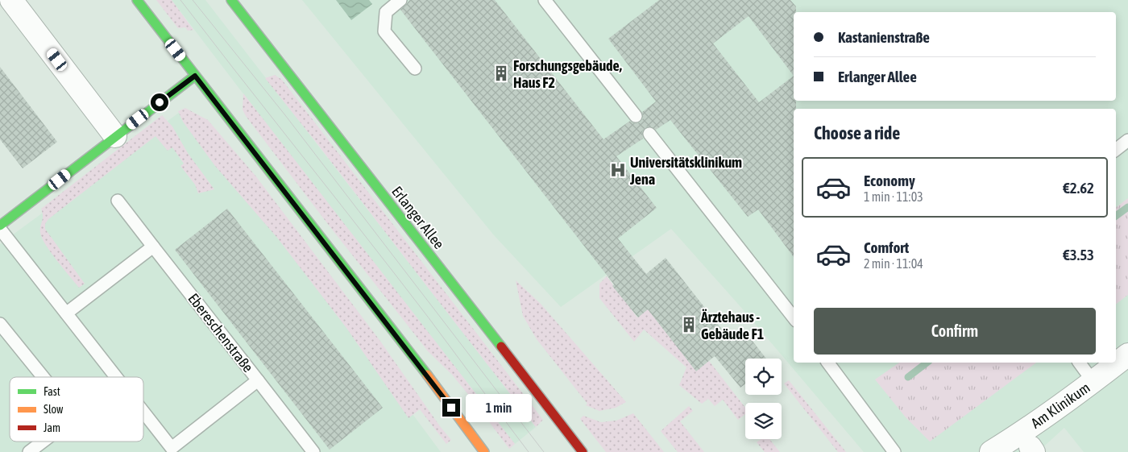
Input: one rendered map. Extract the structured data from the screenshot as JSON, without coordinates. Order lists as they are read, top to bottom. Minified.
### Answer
{"streets":{"main road":["Erlanger Allee"],"street":["Am Klinikum"],"lane":["Ebereschenstraße"]},"places":{"building":["Forschungsgebäude, Haus F2","Ärztehaus - Gebäude F1"],"hospital":["Universitätsklinikum Jena"]},"legend":["Fast","Slow","Jam"],"page":{"banner":["Kastanienstraße","Erlanger Allee"],"heading":"Choose a ride","list":[{"name":"Economy","note":"1 min · 11:03","value":"€2.62"},{"name":"Comfort","note":"2 min · 11:04","value":"€3.53"}],"buttons":"Confirm","bubble":"1 min"}}
